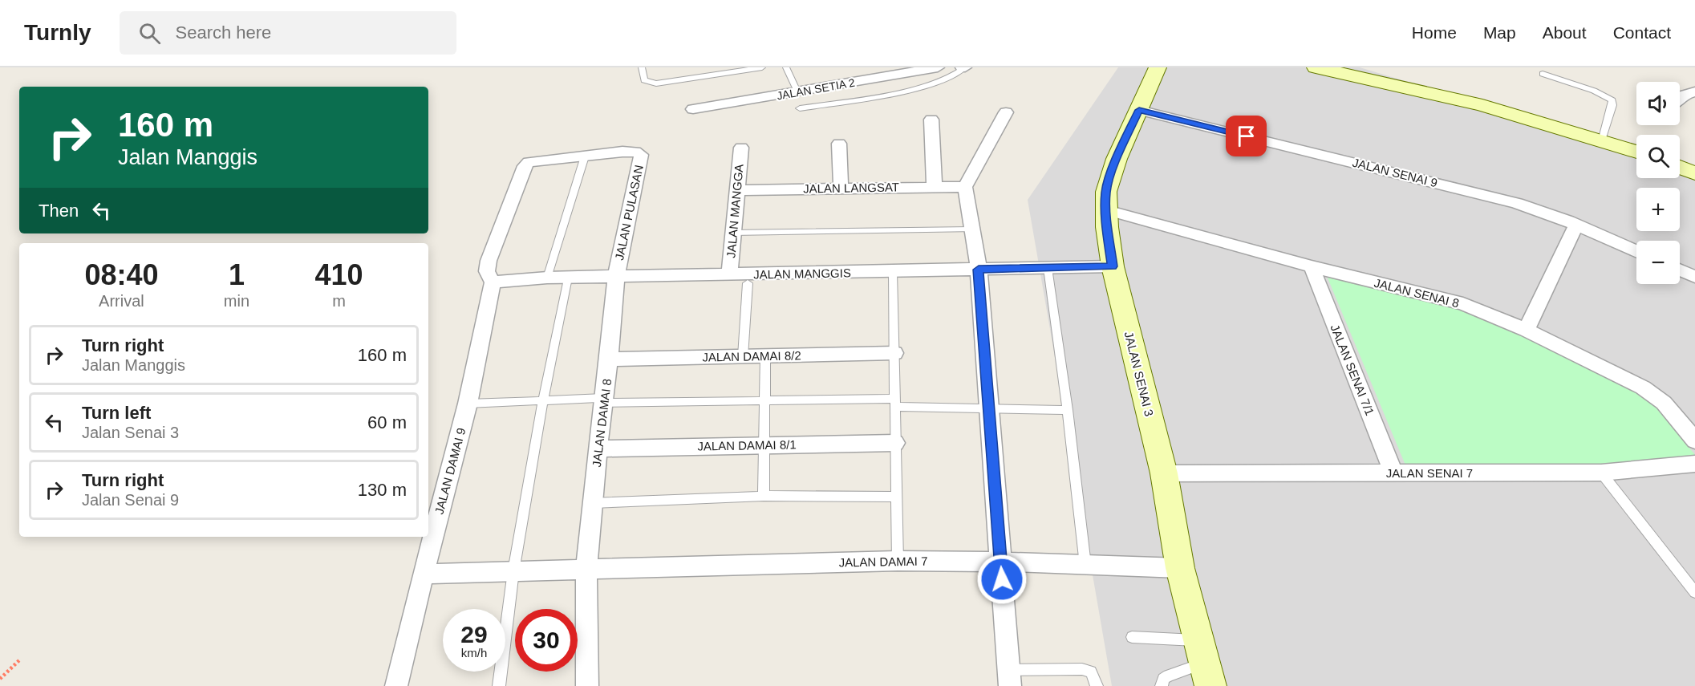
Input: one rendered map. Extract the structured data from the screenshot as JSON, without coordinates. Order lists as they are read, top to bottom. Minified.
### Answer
{"streets":{"street":["JALAN SETIA 2","JALAN SENAI 9","JALAN LANGSAT","JALAN MANGGA","JALAN PULASAN","JALAN MANGGIS","JALAN SENAI 8","JALAN DAMAI 8/2","JALAN SENAI 7/1","JALAN SENAI 3","JALAN DAMAI 8","JALAN DAMAI 8/1","JALAN DAMAI 9","JALAN SENAI 7","JALAN DAMAI 7"]},"crossings":[["JALAN SENAI 9","JALAN SENAI 3"],["JALAN LANGSAT","JALAN MANGGA"],["JALAN MANGGA","JALAN MANGGIS"],["JALAN PULASAN","JALAN MANGGIS"],["JALAN PULASAN","JALAN DAMAI 8"],["JALAN MANGGIS","JALAN SENAI 3"],["JALAN MANGGIS","JALAN DAMAI 8"],["JALAN MANGGIS","JALAN DAMAI 9"],["JALAN SENAI 8","JALAN SENAI 7/1"],["JALAN SENAI 8","JALAN SENAI 3"],["JALAN DAMAI 8/2","JALAN DAMAI 8"],["JALAN SENAI 7/1","JALAN SENAI 7"],["JALAN SENAI 3","JALAN SENAI 7"],["JALAN SENAI 3","JALAN DAMAI 7"],["JALAN DAMAI 8","JALAN DAMAI 8/1"],["JALAN DAMAI 8","JALAN DAMAI 7"],["JALAN DAMAI 9","JALAN DAMAI 7"]],"page":{"header":"Turnly","search":"Search here","nav":["Home","Map","About","Contact"],"map_buttons":["+","−"],"turn":["160 m","Jalan Manggis"],"then":"Then","eta":["08:40","Arrival","1","min","410","m"],"list":[{"name":"Turn right","note":"Jalan Manggis","value":"160 m"},{"name":"Turn left","note":"Jalan Senai 3","value":"60 m"},{"name":"Turn right","note":"Jalan Senai 9","value":"130 m"}],"speed":"29 km/h","limit":"30"}}
